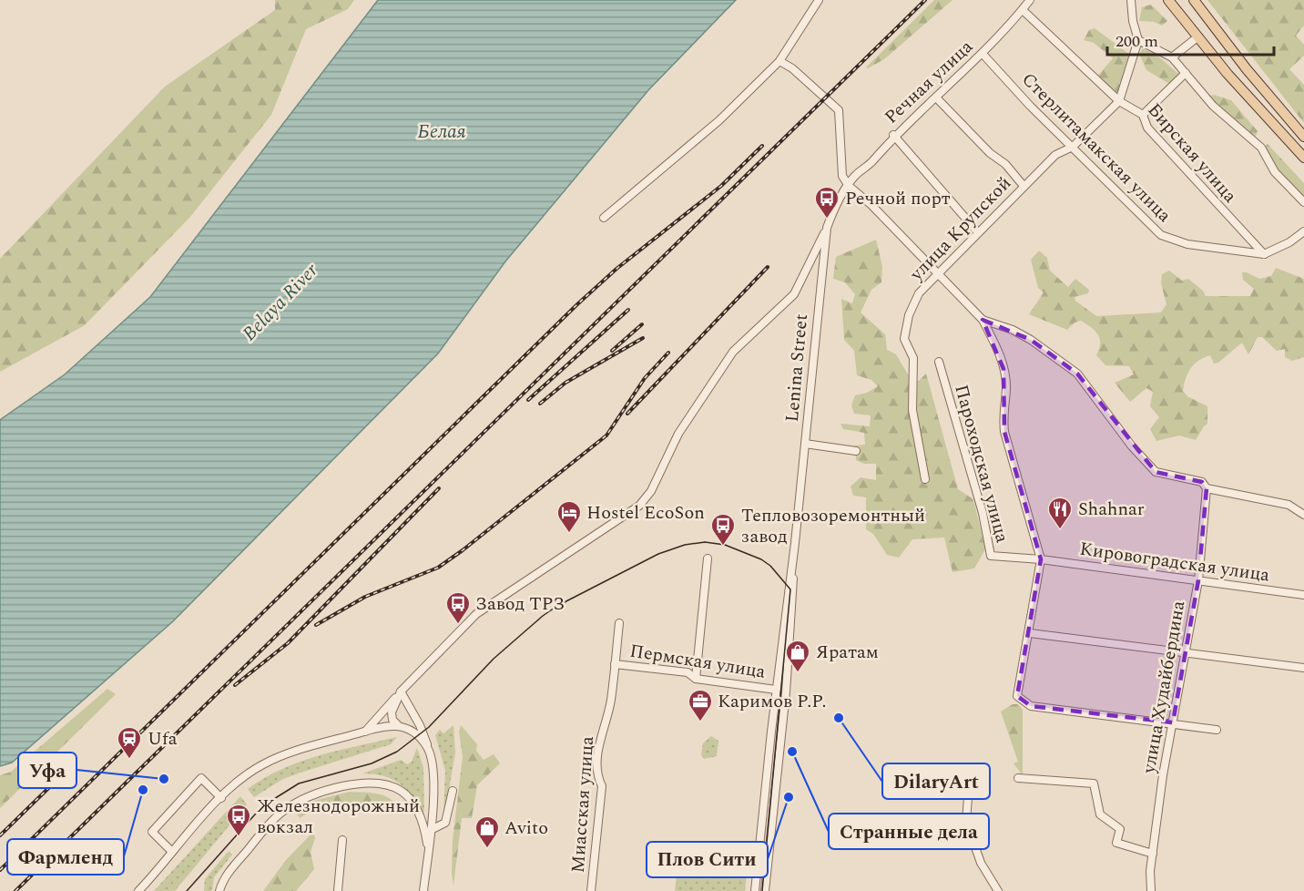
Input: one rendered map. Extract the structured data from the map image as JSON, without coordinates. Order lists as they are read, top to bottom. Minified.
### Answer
{"streets":{"street":["Речная улица","Стерлитамакская улица","Бирская улица","улица Крупской","Lenina Street","Пароходская улица","Кировоградская улица","Пермская улица","улица Худайбердина","Миасская улица"]},"crossings":[["Речная улица","Стерлитамакская улица"],["Речная улица","Бирская улица"],["Речная улица","Lenina Street"],["Стерлитамакская улица","Бирская улица"],["Стерлитамакская улица","улица Крупской"],["Бирская улица","улица Крупской"],["Lenina Street","Пермская улица"],["Пароходская улица","Кировоградская улица"],["Кировоградская улица","улица Худайбердина"],["Пермская улица","Миасская улица"]],"water":["Белая","Belaya River"],"places":{"bus stop":["Речной порт","Тепловозоремонтный завод","Завод ТРЗ","Железнодорожный вокзал"],"restaurant":["Shahnar"],"hotel":["Hostel EcoSon"],"shop":["Яратам","Avito"],"other":["DilaryArt","Странные дела","Уфа","Фармленд","Плов Сити"],"office":["Каримов Р.Р."],"station":["Ufa"]},"scale_bar":"200 m"}
